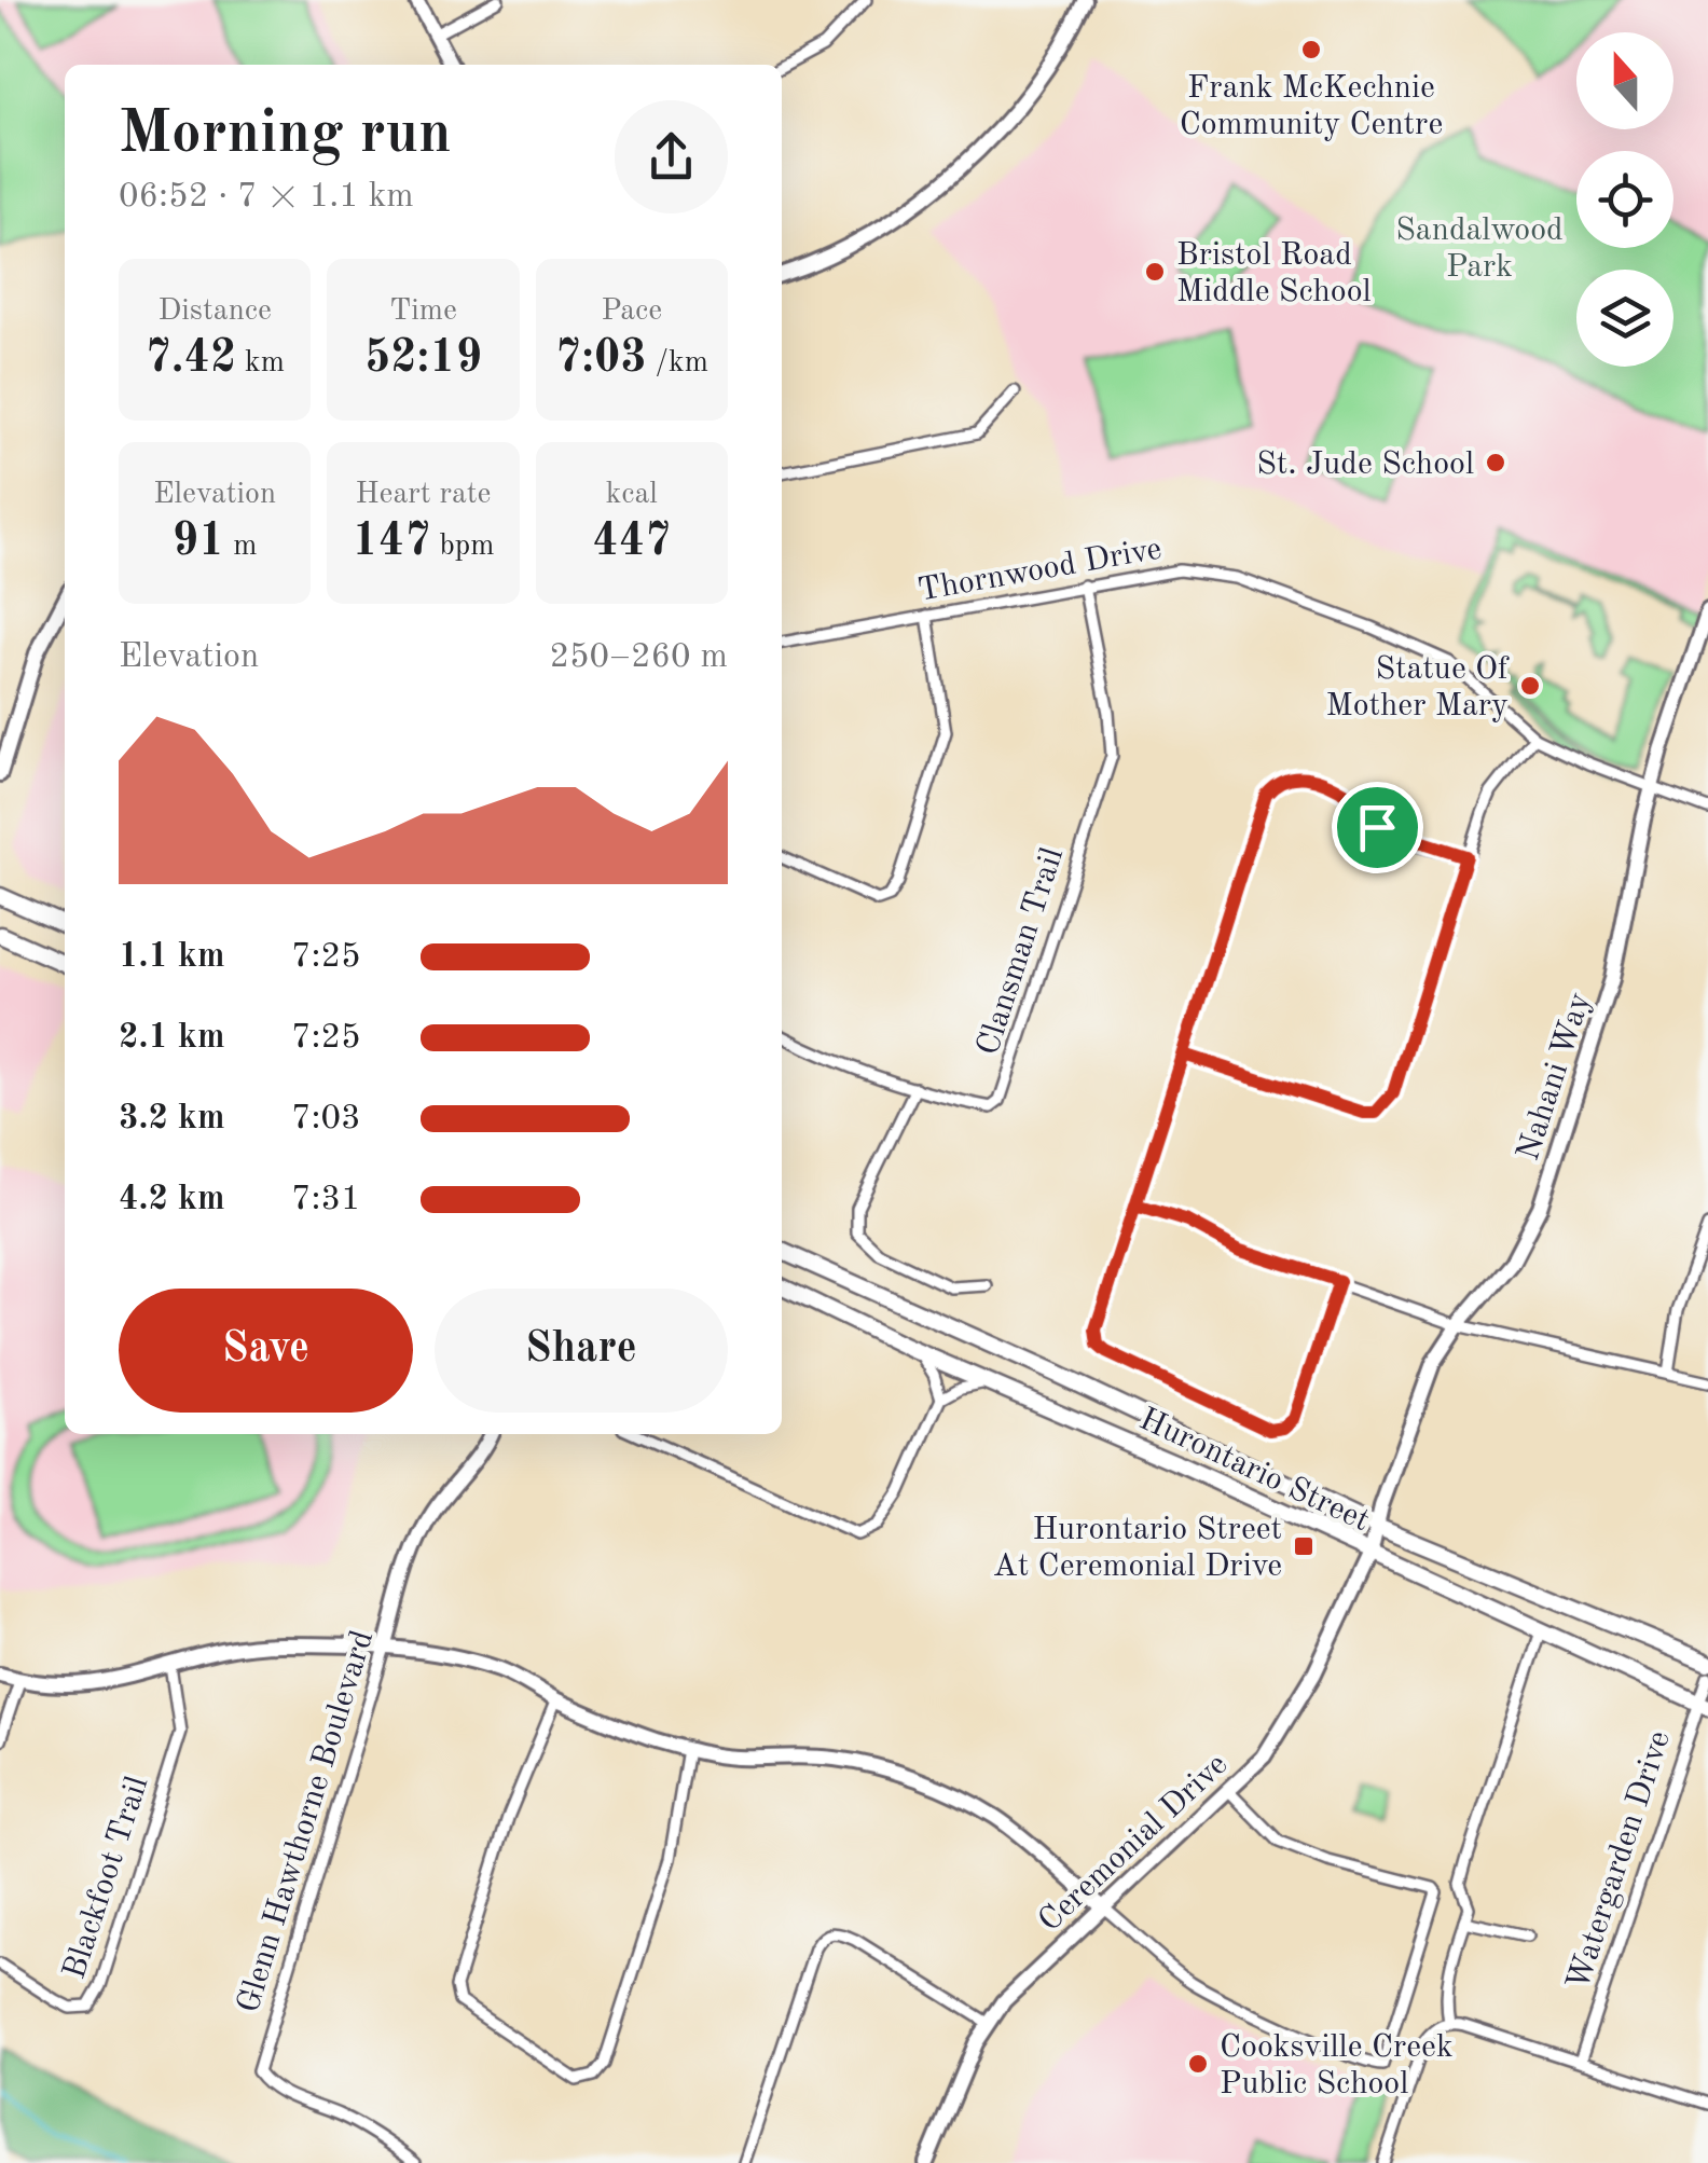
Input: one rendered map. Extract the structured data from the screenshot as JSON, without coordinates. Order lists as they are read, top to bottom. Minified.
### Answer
{"streets":{"main road":["Hurontario Street"],"street":["Thornwood Drive","Clansman Trail","Nahani Way","Glenn Hawthorne Boulevard","Ceremonial Drive","Watergarden Drive","Blackfoot Trail"]},"crossings":[["Thornwood Drive","Clansman Trail"],["Thornwood Drive","Nahani Way"],["Nahani Way","Hurontario Street"],["Nahani Way","Ceremonial Drive"],["Hurontario Street","Ceremonial Drive"],["Hurontario Street","Watergarden Drive"]],"parks":["Sandalwood Park"],"places":{"other":["Frank McKechnie Community Centre","Bristol Road Middle School","St. Jude School","Statue Of Mother Mary","Cooksville Creek Public School"],"transit":["Hurontario Street At Ceremonial Drive"]},"north":"top","page":{"heading":["Morning run","06:52 · 7 × 1.1 km"],"stats":[["Distance","7.42 km"],["Time","52:19"],["Pace","7:03 /km"],["Elevation","91 m"],["Heart rate","147 bpm"],["kcal","447"]],"chart":["Elevation","250–260 m"],"list":[{"name":"1.1 km","note":"7:25"},{"name":"2.1 km","note":"7:25"},{"name":"3.2 km","note":"7:03"},{"name":"4.2 km","note":"7:31"}],"buttons":["Save","Share"]}}
